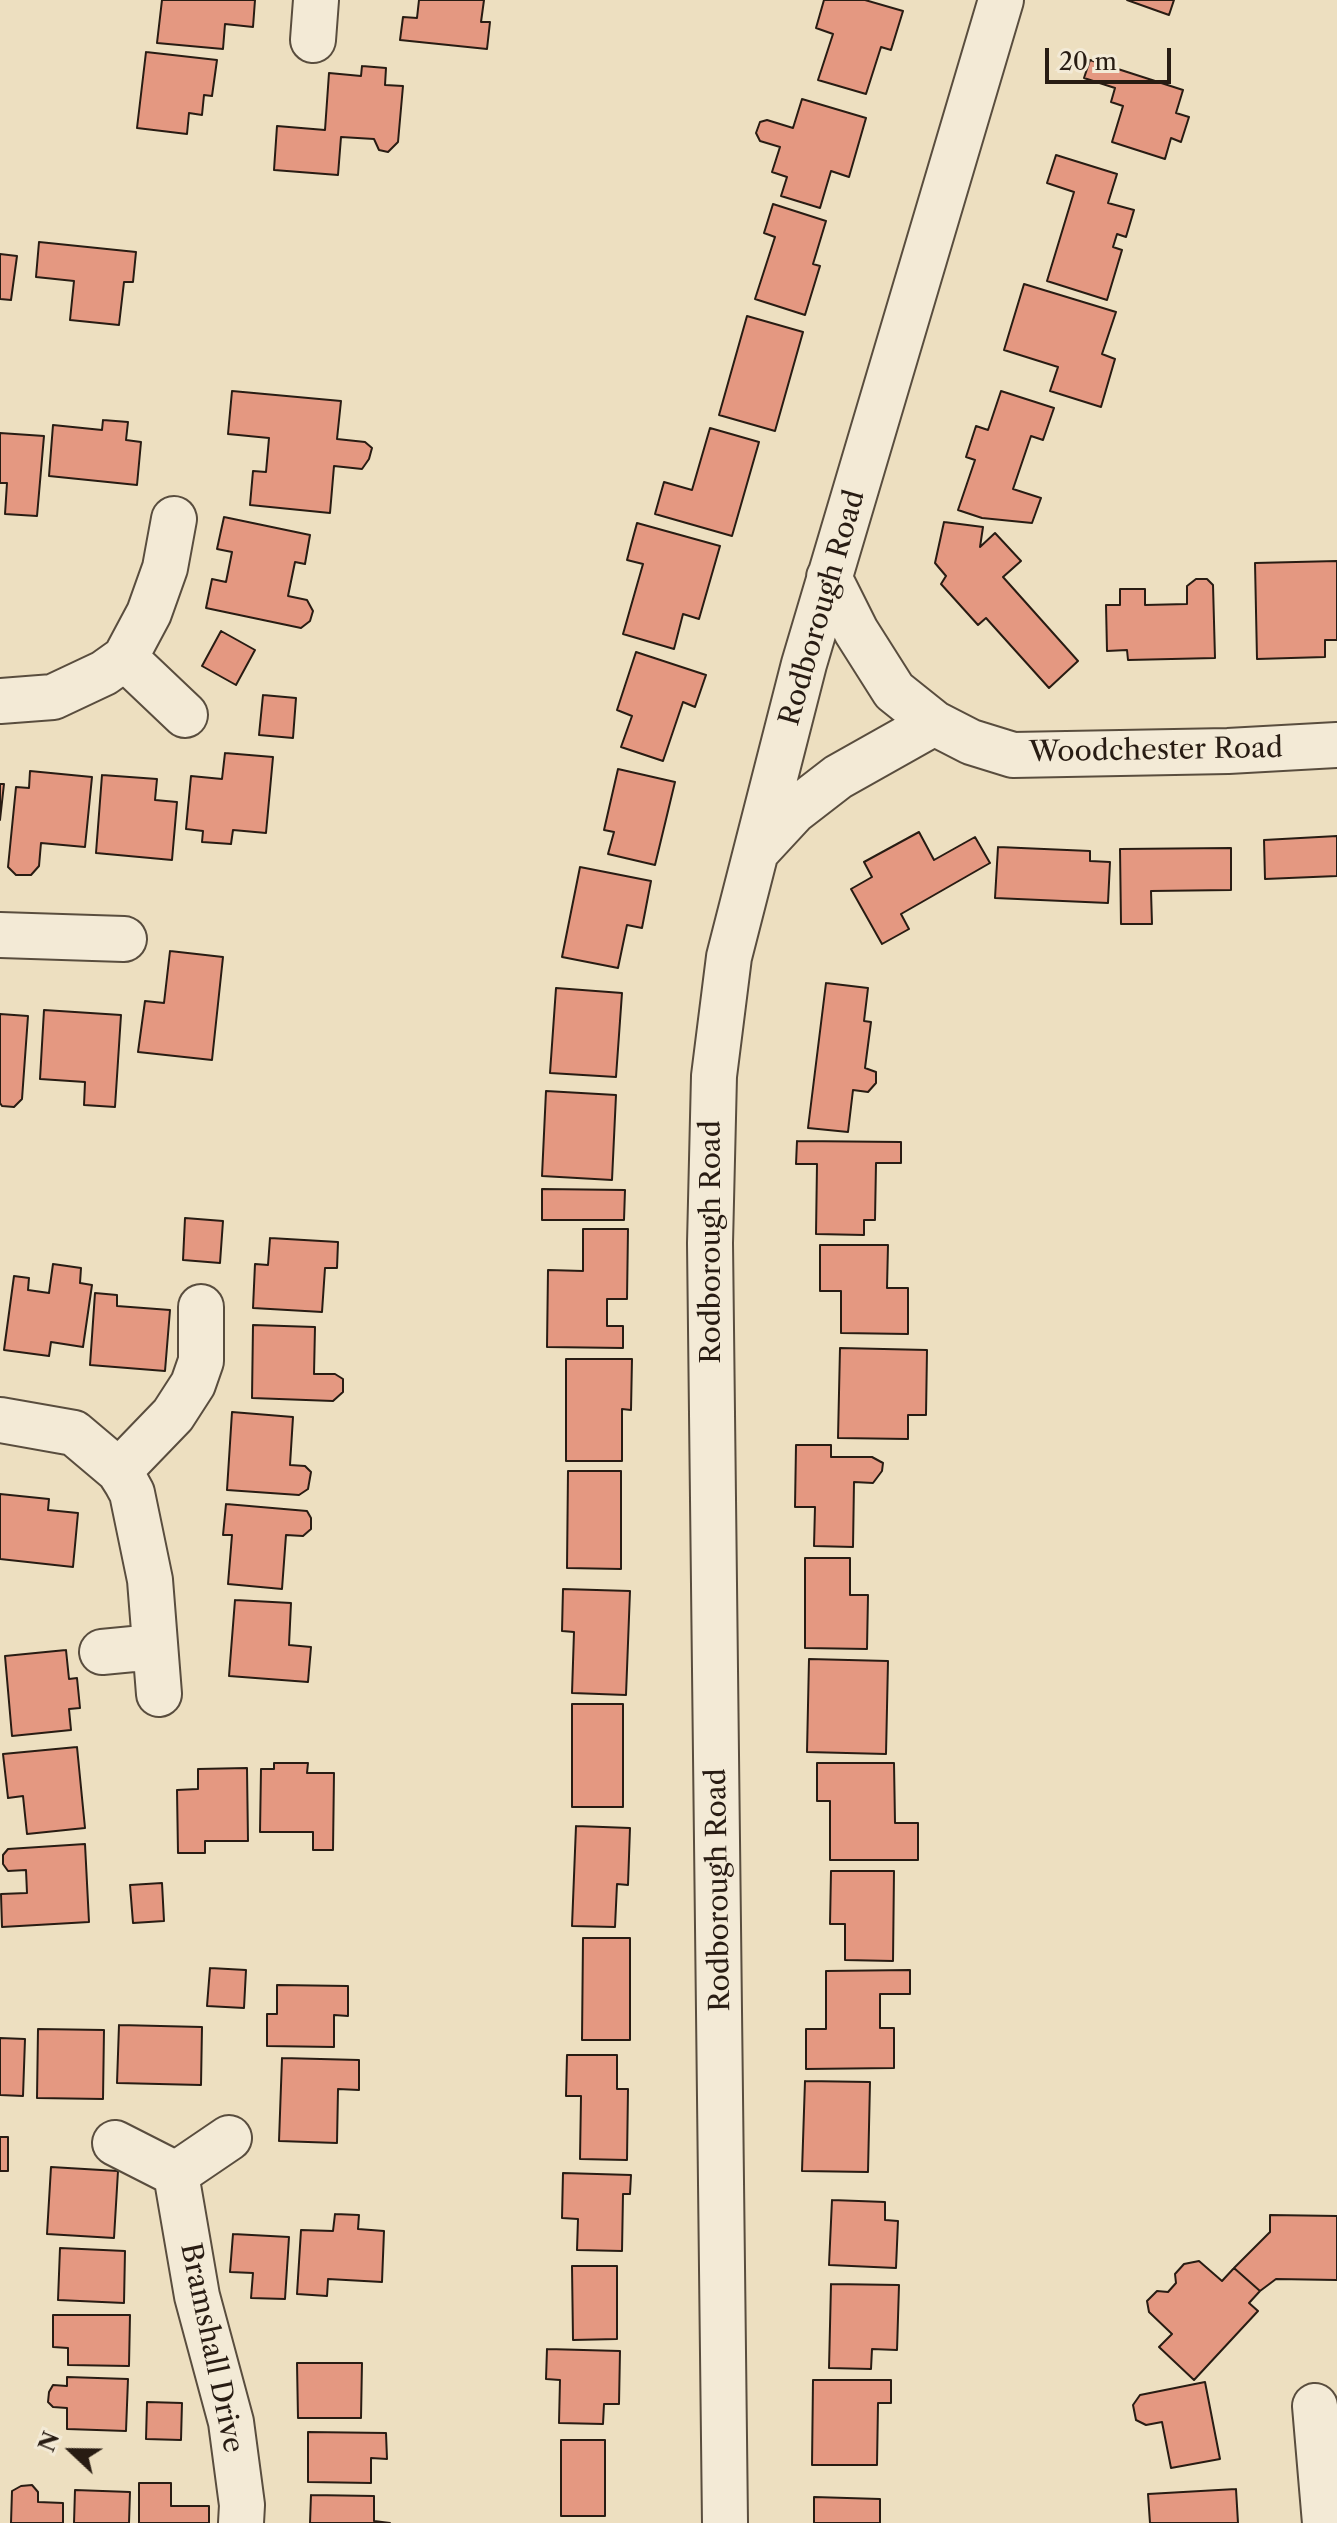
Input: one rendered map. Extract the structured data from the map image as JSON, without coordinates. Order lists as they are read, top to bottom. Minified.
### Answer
{"streets":{"street":["Rodborough Road","Woodchester Road","Bramshall Drive"]},"crossings":[["Rodborough Road","Woodchester Road"]],"scale_bar":"20 m","north":"left"}
